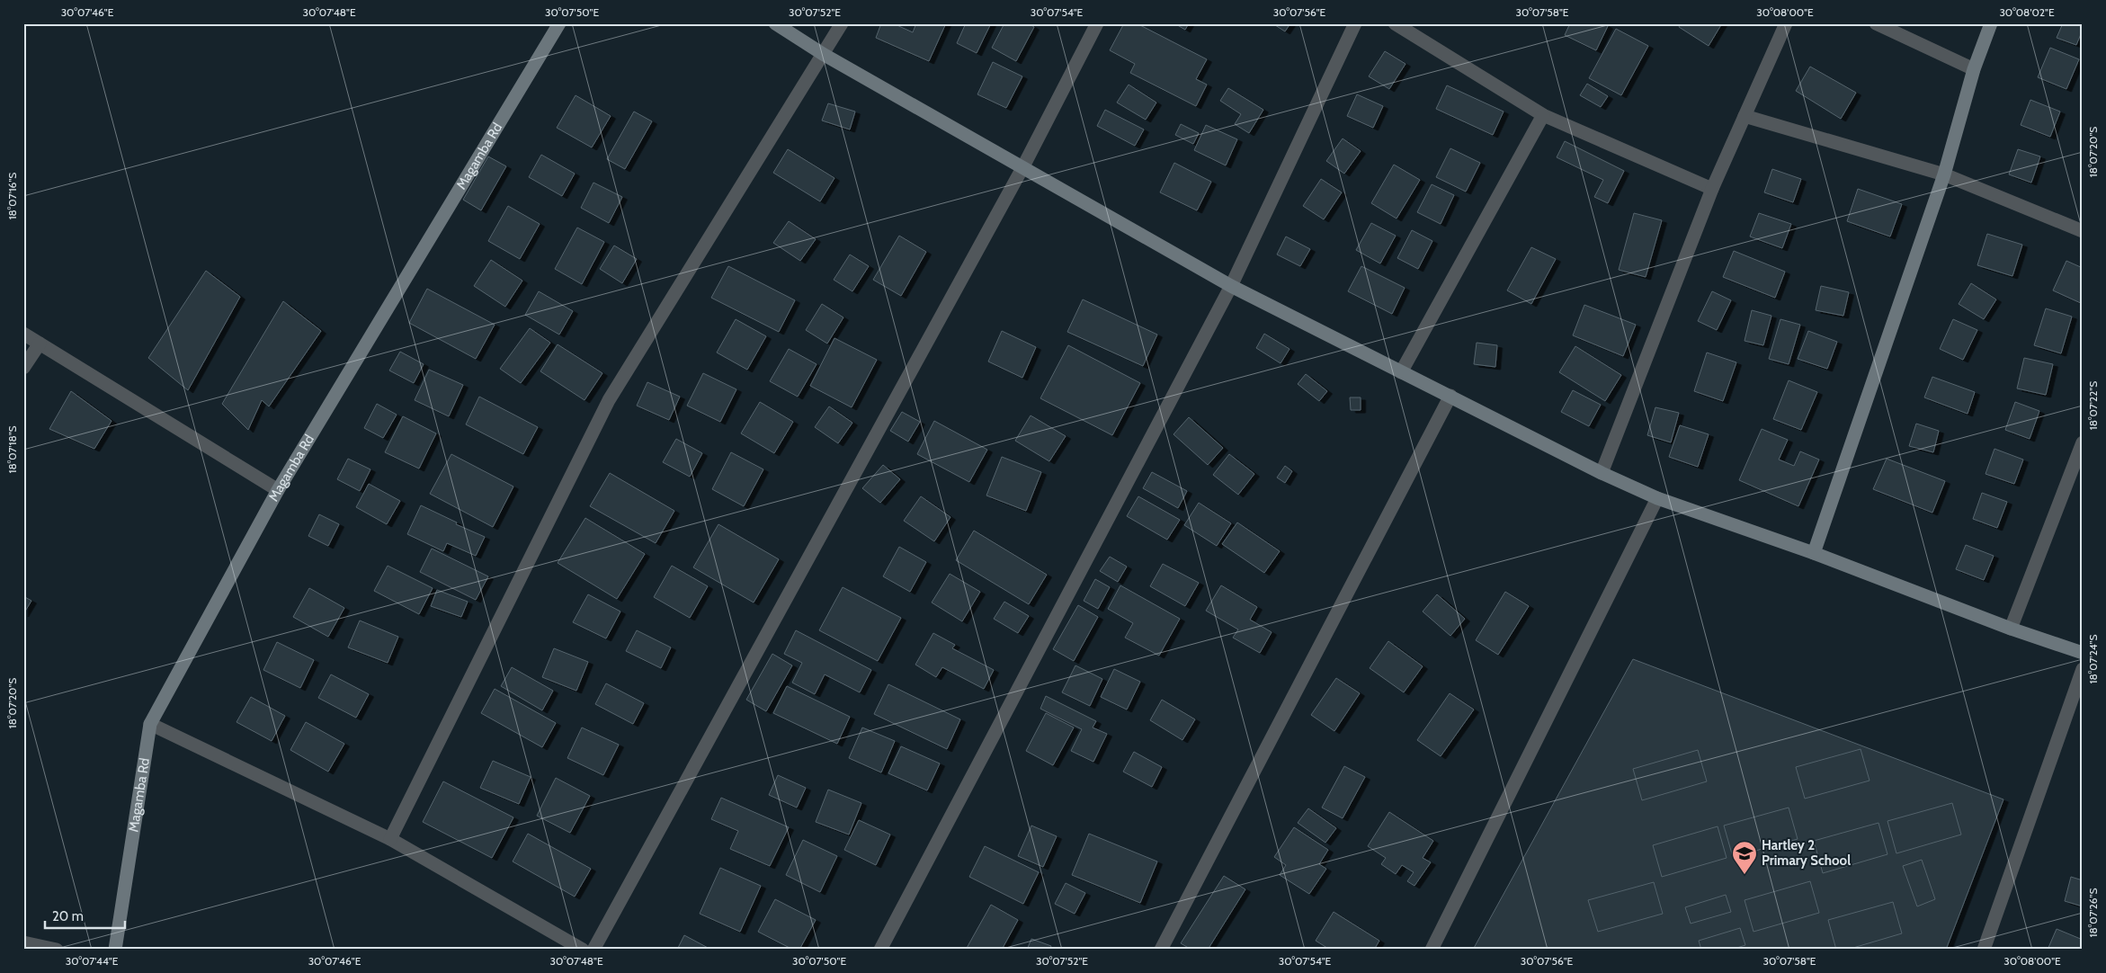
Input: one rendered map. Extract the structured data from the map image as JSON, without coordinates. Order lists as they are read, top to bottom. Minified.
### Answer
{"streets":{"street":["Magamba Rd"]},"places":{"school or university":["Hartley 2 Primary School"]},"scale_bar":"20 m","coordinates":["30°07'46\"E","30°07'48\"E","30°07'50\"E","30°07'52\"E","30°07'54\"E","30°07'56\"E","30°07'58\"E","30°08'00\"E","30°08'02\"E","18°07'20\"S","18°07'16\"S","18°07'22\"S","18°07'18\"S","18°07'24\"S","18°07'26\"S","30°07'44\"E"]}
